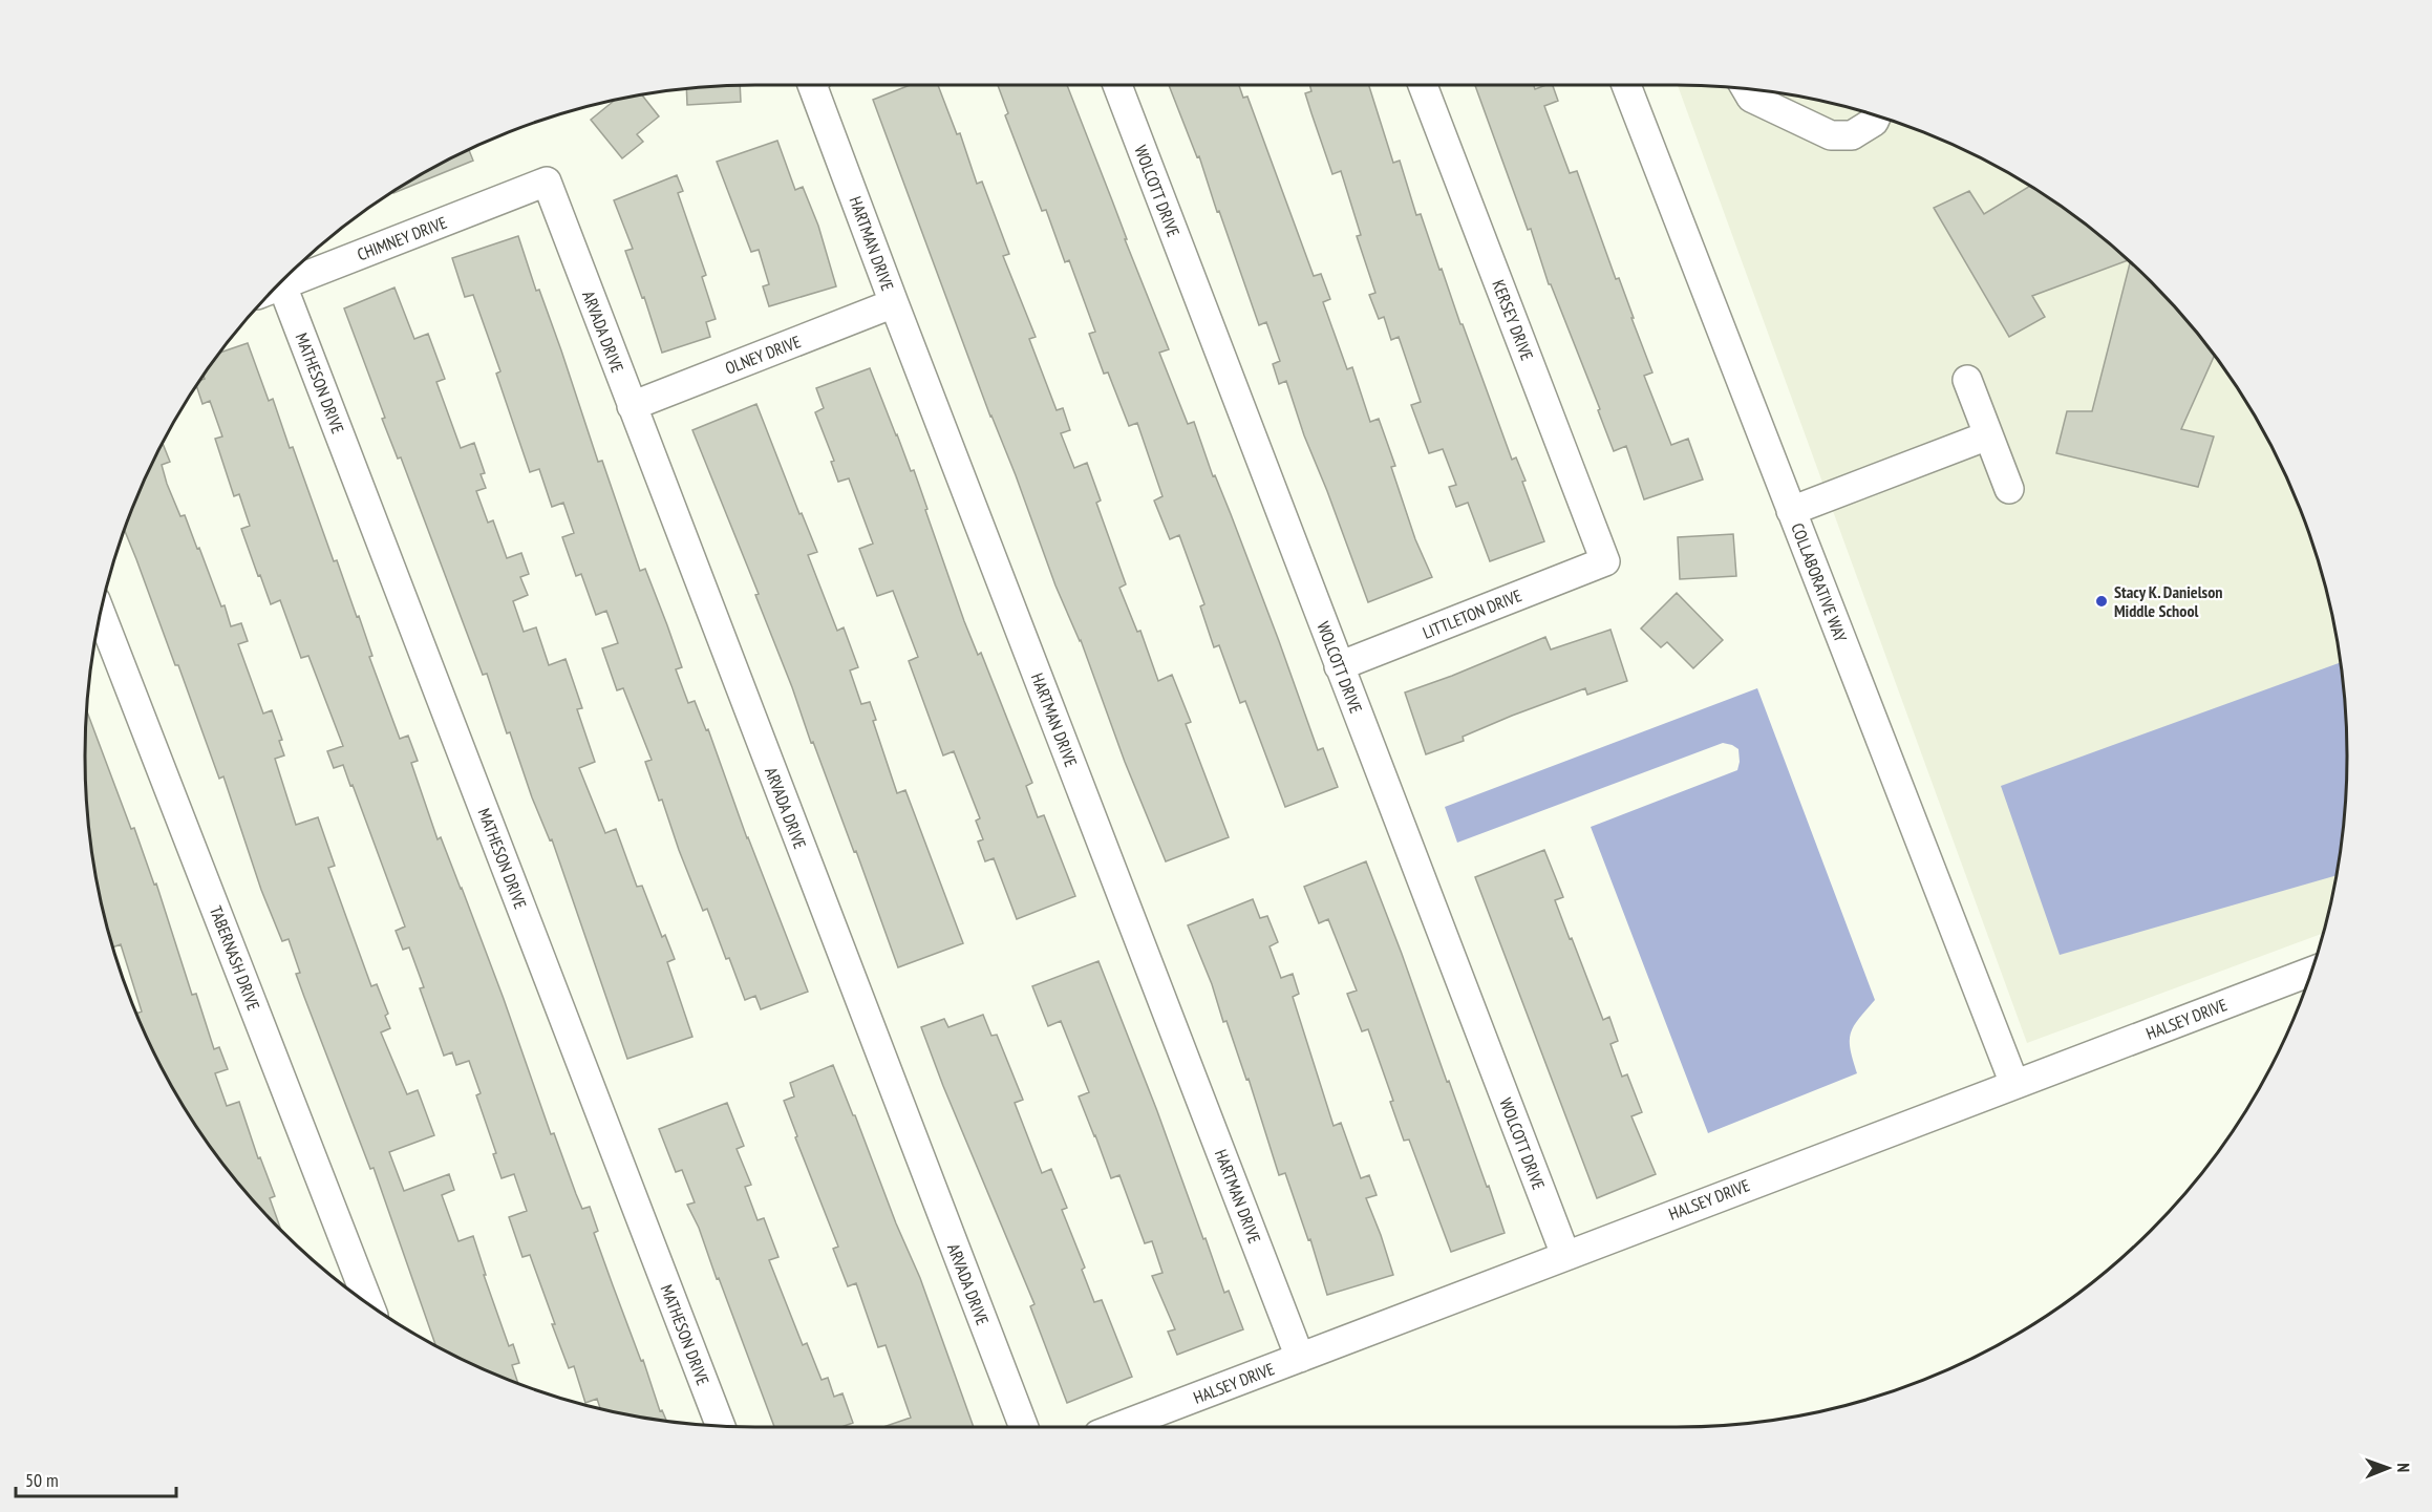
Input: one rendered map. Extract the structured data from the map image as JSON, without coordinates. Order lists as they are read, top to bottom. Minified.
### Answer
{"streets":{"street":["WOLCOTT DRIVE","CHIMNEY DRIVE","HARTMAN DRIVE","KERSEY DRIVE","ARVADA DRIVE","OLNEY DRIVE","MATHESON DRIVE","COLLABORATIVE WAY","LITTLETON DRIVE","TABERNASH DRIVE","HALSEY DRIVE"]},"crossings":[["WOLCOTT DRIVE","LITTLETON DRIVE"],["WOLCOTT DRIVE","HALSEY DRIVE"],["CHIMNEY DRIVE","ARVADA DRIVE"],["HARTMAN DRIVE","OLNEY DRIVE"],["HARTMAN DRIVE","HALSEY DRIVE"],["KERSEY DRIVE","LITTLETON DRIVE"],["ARVADA DRIVE","OLNEY DRIVE"],["COLLABORATIVE WAY","HALSEY DRIVE"]],"places":["Stacy K. Danielson Middle School"],"scale_bar":"50 m","north":"right"}
